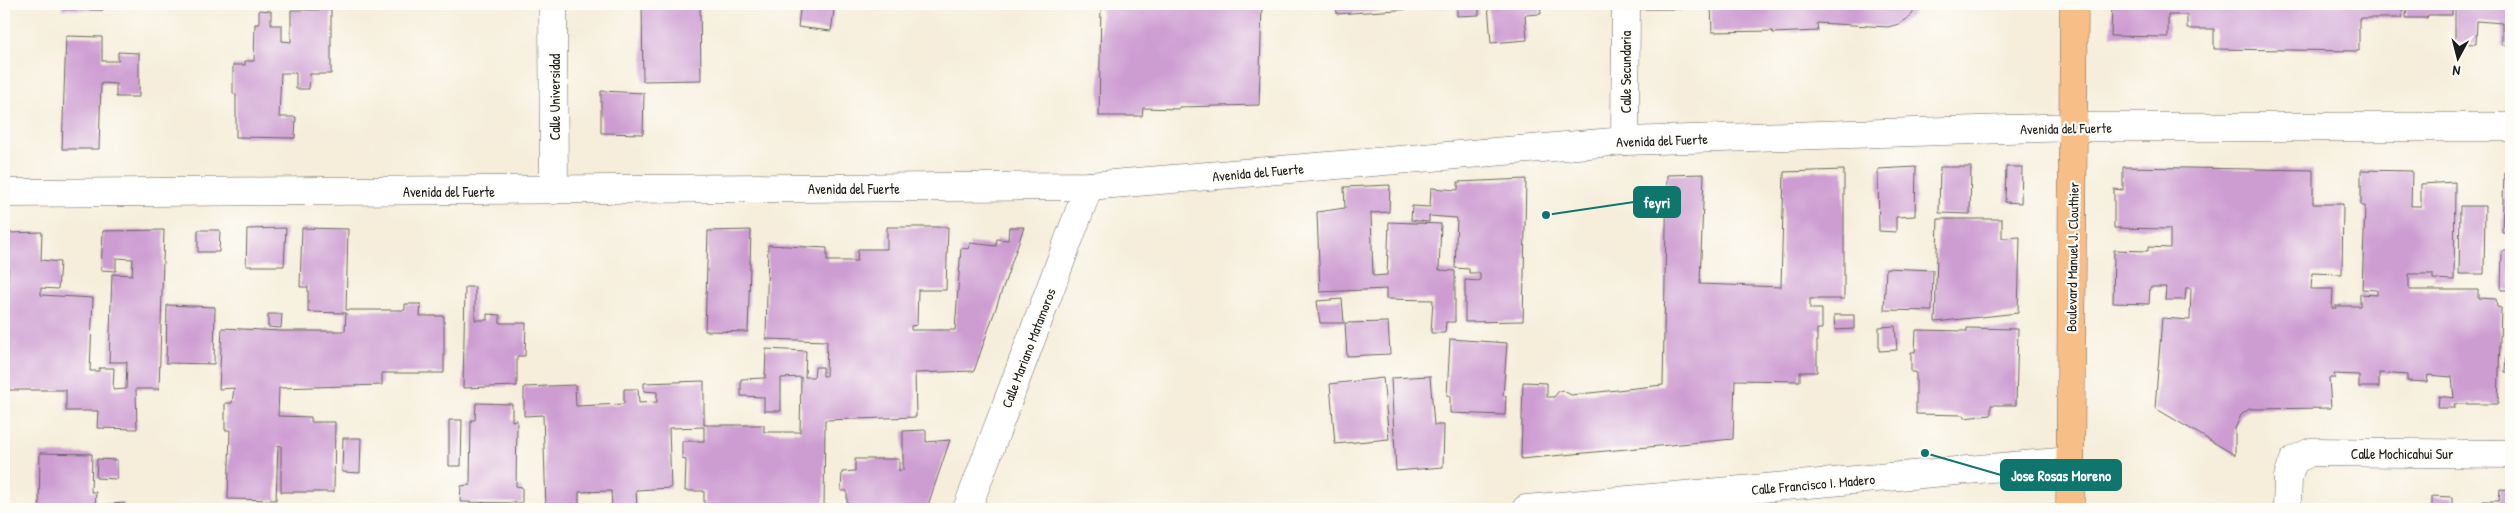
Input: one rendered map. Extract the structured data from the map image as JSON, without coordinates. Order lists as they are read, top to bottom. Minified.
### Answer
{"streets":{"main road":["Boulevard Manuel J. Clouthier"],"street":["Calle Secundaria","Calle Universidad","Avenida del Fuerte","Calle Mariano Matamoros","Calle Mochicahui Sur","Calle Francisco I. Madero"]},"crossings":[["Calle Secundaria","Avenida del Fuerte"],["Calle Universidad","Avenida del Fuerte"],["Avenida del Fuerte","Boulevard Manuel J. Clouthier"],["Avenida del Fuerte","Calle Mariano Matamoros"],["Boulevard Manuel J. Clouthier","Calle Francisco I. Madero"]],"places":["feyri","Jose Rosas Moreno"],"north":"bottom"}
